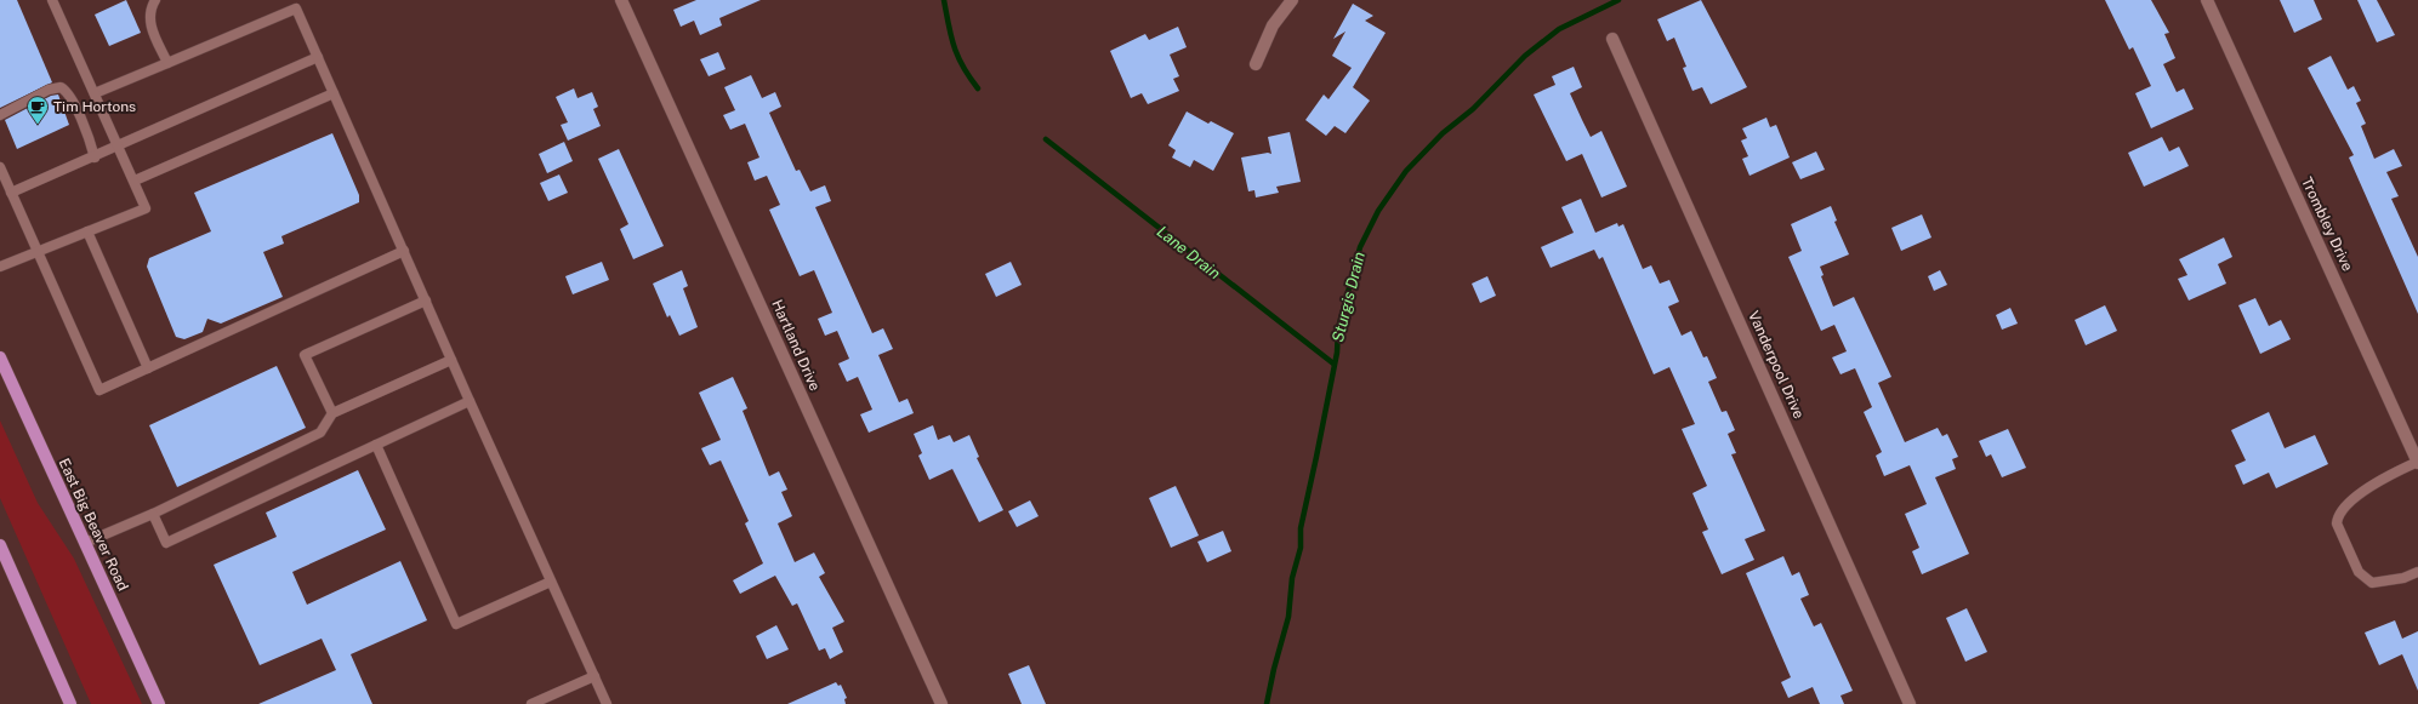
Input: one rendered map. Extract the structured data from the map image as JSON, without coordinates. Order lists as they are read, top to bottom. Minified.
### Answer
{"streets":{"main road":["East Big Beaver Road"],"street":["Trombley Drive","Hartland Drive","Vanderpool Drive"]},"water":["Lane Drain","Sturgis Drain"],"places":{"cafe":["Tim Hortons"]}}
